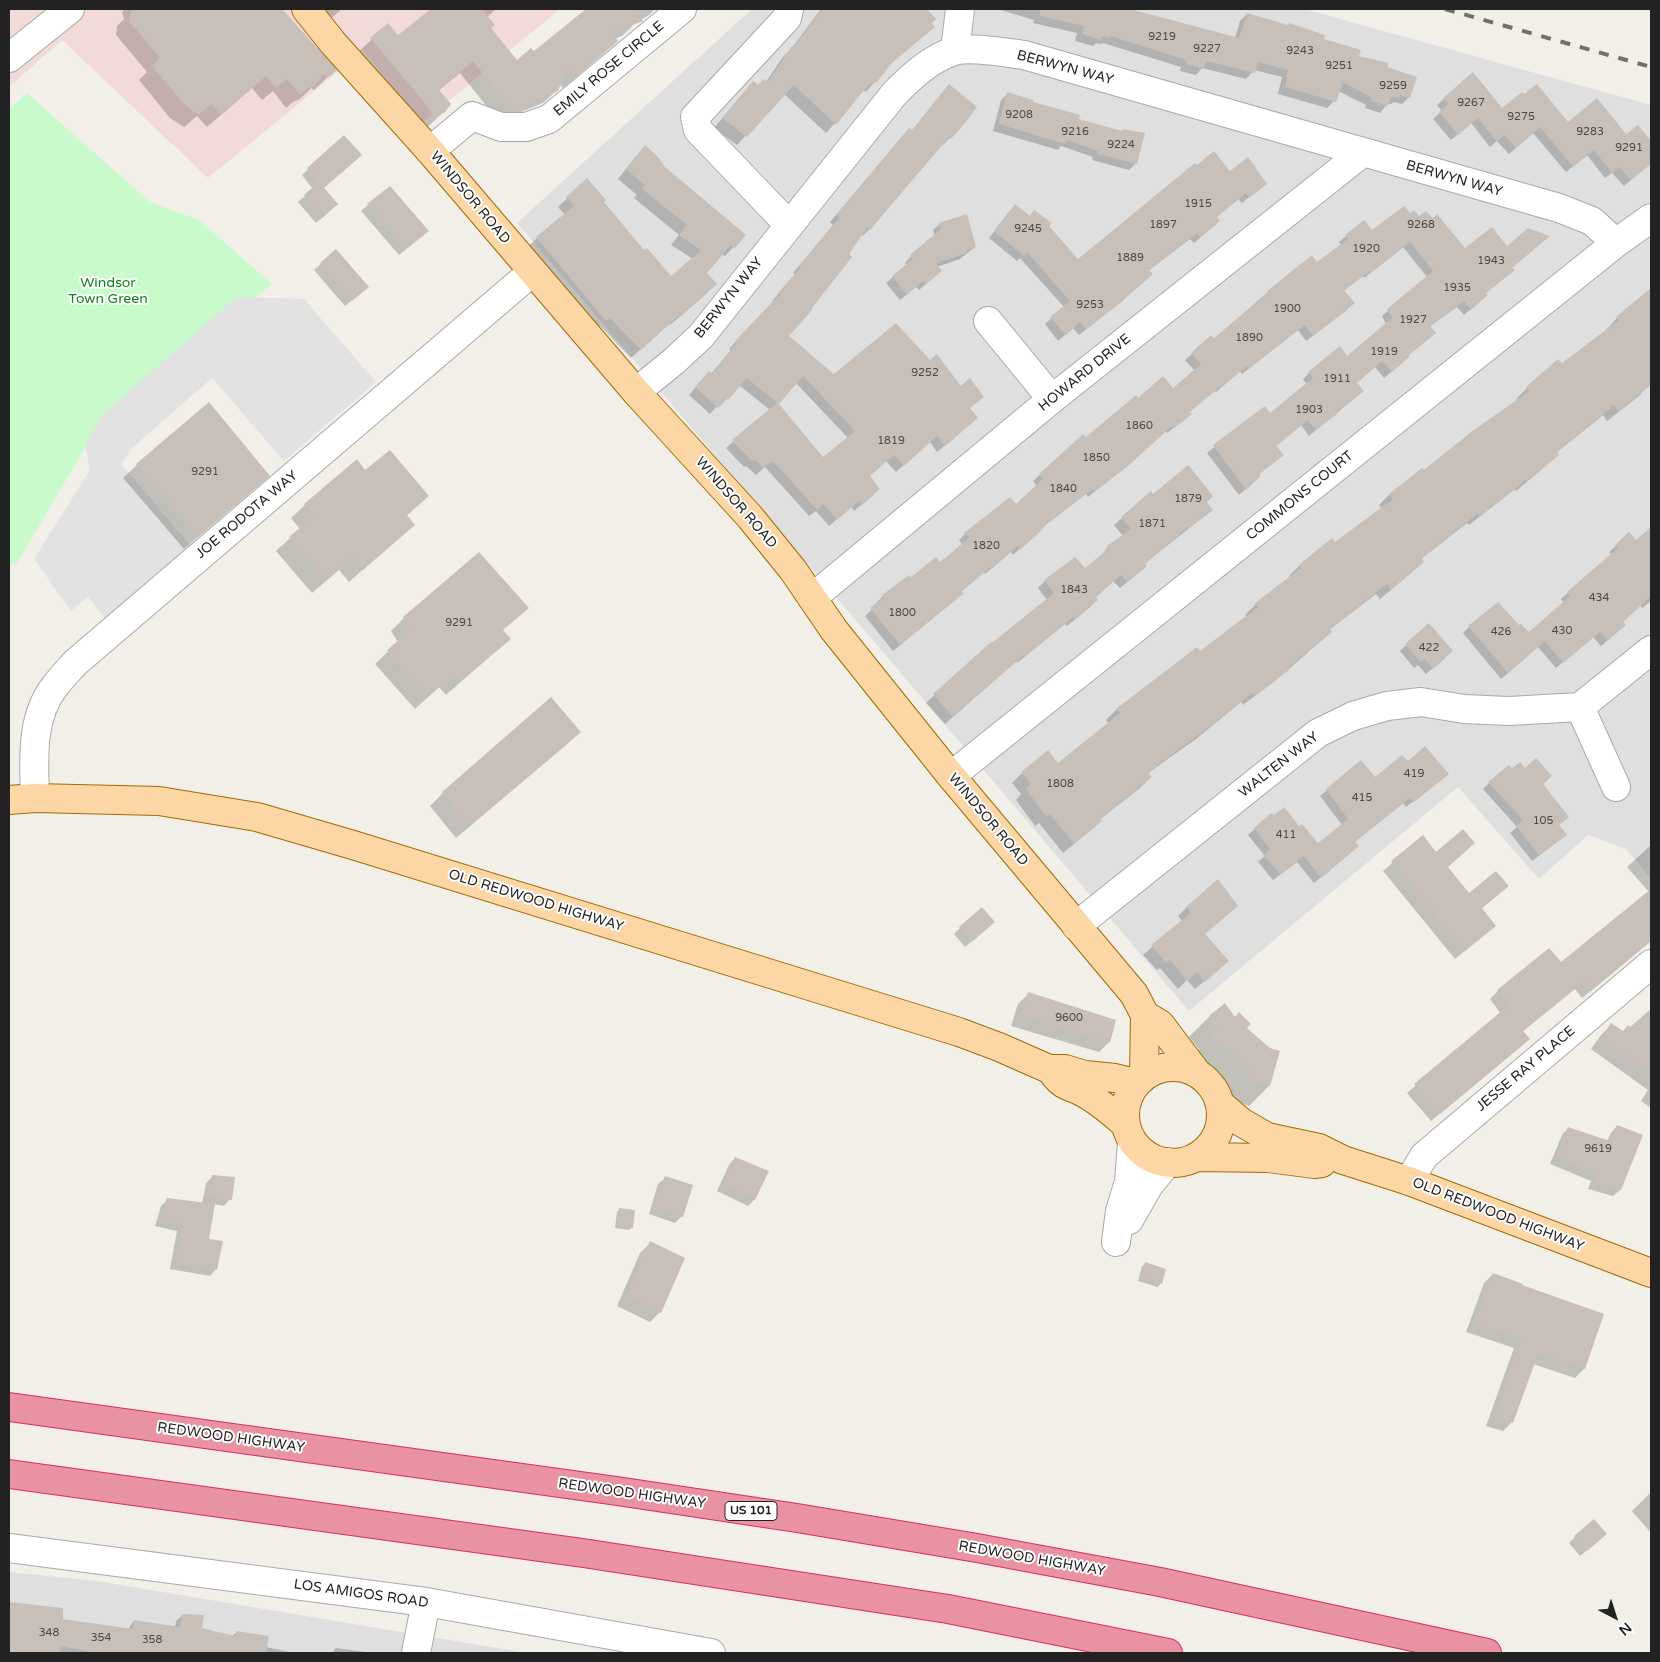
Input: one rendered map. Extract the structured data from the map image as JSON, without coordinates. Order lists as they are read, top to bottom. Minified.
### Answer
{"streets":{"highway":["REDWOOD HIGHWAY","US 101"],"main road":["WINDSOR ROAD","OLD REDWOOD HIGHWAY"],"street":["BERWYN WAY","EMILY ROSE CIRCLE","HOWARD DRIVE","COMMONS COURT","JOE RODOTA WAY","WALTEN WAY","JESSE RAY PLACE","LOS AMIGOS ROAD"]},"crossings":[["BERWYN WAY","WINDSOR ROAD"],["BERWYN WAY","HOWARD DRIVE"],["BERWYN WAY","COMMONS COURT"],["EMILY ROSE CIRCLE","WINDSOR ROAD"],["WINDSOR ROAD","HOWARD DRIVE"],["WINDSOR ROAD","COMMONS COURT"],["WINDSOR ROAD","JOE RODOTA WAY"],["WINDSOR ROAD","WALTEN WAY"],["WINDSOR ROAD","OLD REDWOOD HIGHWAY"],["JOE RODOTA WAY","OLD REDWOOD HIGHWAY"],["OLD REDWOOD HIGHWAY","JESSE RAY PLACE"]],"parks":["Windsor Town Green"],"house_numbers":["9219","9227","9243","9251","9259","9267","9208","9275","9216","9283","9224","9291","1915","1897","9268","9245","1920","1889","1943","1935","9253","1900","1927","1890","1919","9252","1911","1903","1860","1819","1850","9291","1840","1879","1871","1820","1843","434","1800","9291","430","426","422","419","1808","415","105","411","9600","9619","348","354","358"],"north":"bottom right"}
